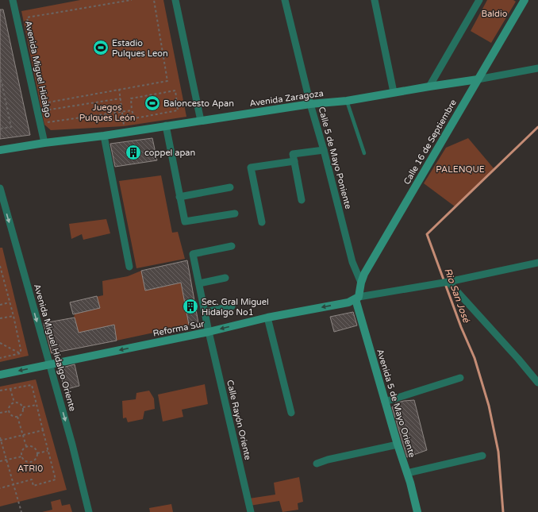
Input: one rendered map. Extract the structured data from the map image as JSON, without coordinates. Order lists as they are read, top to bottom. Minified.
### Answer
{"streets":{"main road":["Avenida Zaragoza","Calle 16 de Septiembre","Reforma Sur","Avenida 5 de Mayo Oriente"],"street":["Avenida Miguel Hidalgo","Calle 5 de Mayo Poniente","Avenida Miguel Hidalgo Oriente","Calle Rayón Oriente"]},"crossings":[["Avenida Miguel Hidalgo","Avenida Zaragoza"],["Avenida Zaragoza","Calle 16 de Septiembre"],["Avenida Zaragoza","Calle 5 de Mayo Poniente"],["Calle 16 de Septiembre","Calle 5 de Mayo Poniente"],["Calle 16 de Septiembre","Reforma Sur"],["Calle 16 de Septiembre","Avenida 5 de Mayo Oriente"],["Reforma Sur","Avenida Miguel Hidalgo Oriente"],["Reforma Sur","Avenida 5 de Mayo Oriente"],["Reforma Sur","Calle Rayón Oriente"]],"one_way":["Reforma Sur","Avenida Miguel Hidalgo Oriente"],"water":["Rio San José"],"parks":["Baldio","Juegos Pulques León","PALENQUE","ATRI0"],"places":{"sports":["Estadio Pulques Leon","Baloncesto Apan"],"building":["coppel apan","Sec. Gral Miguel Hidalgo No1"]}}
